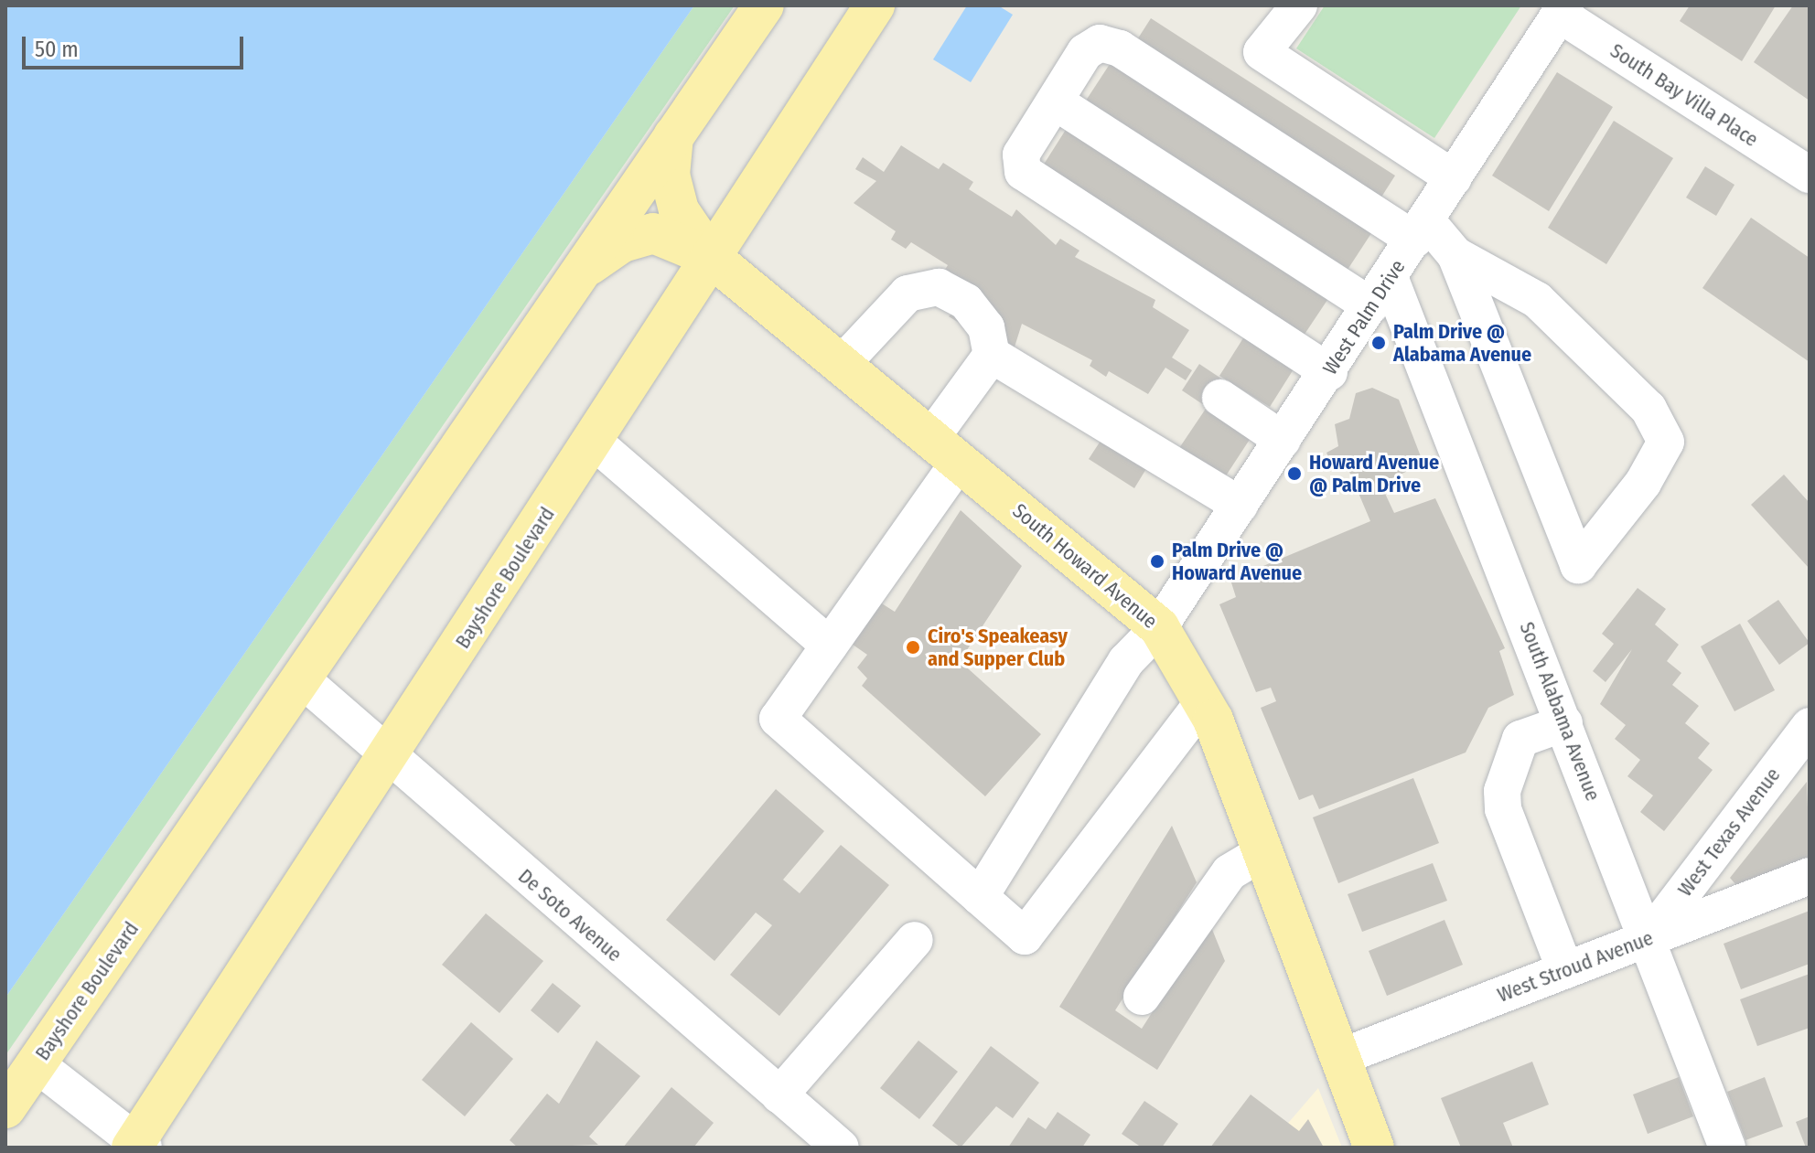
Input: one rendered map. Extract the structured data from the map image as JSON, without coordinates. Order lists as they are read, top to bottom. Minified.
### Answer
{"streets":{"main road":["South Howard Avenue","Bayshore Boulevard"],"street":["South Bay Villa Place","West Palm Drive","South Alabama Avenue","West Texas Avenue","De Soto Avenue","West Stroud Avenue"]},"crossings":[["South Bay Villa Place","West Palm Drive"],["West Palm Drive","South Howard Avenue"],["West Palm Drive","South Alabama Avenue"],["South Howard Avenue","Bayshore Boulevard"],["South Howard Avenue","West Stroud Avenue"],["Bayshore Boulevard","De Soto Avenue"],["South Alabama Avenue","West Texas Avenue"],["South Alabama Avenue","West Stroud Avenue"],["West Texas Avenue","West Stroud Avenue"]],"places":["Palm Drive @ Alabama Avenue","Howard Avenue @ Palm Drive","Palm Drive @ Howard Avenue","Ciro's Speakeasy and Supper Club"],"scale_bar":"50 m"}
